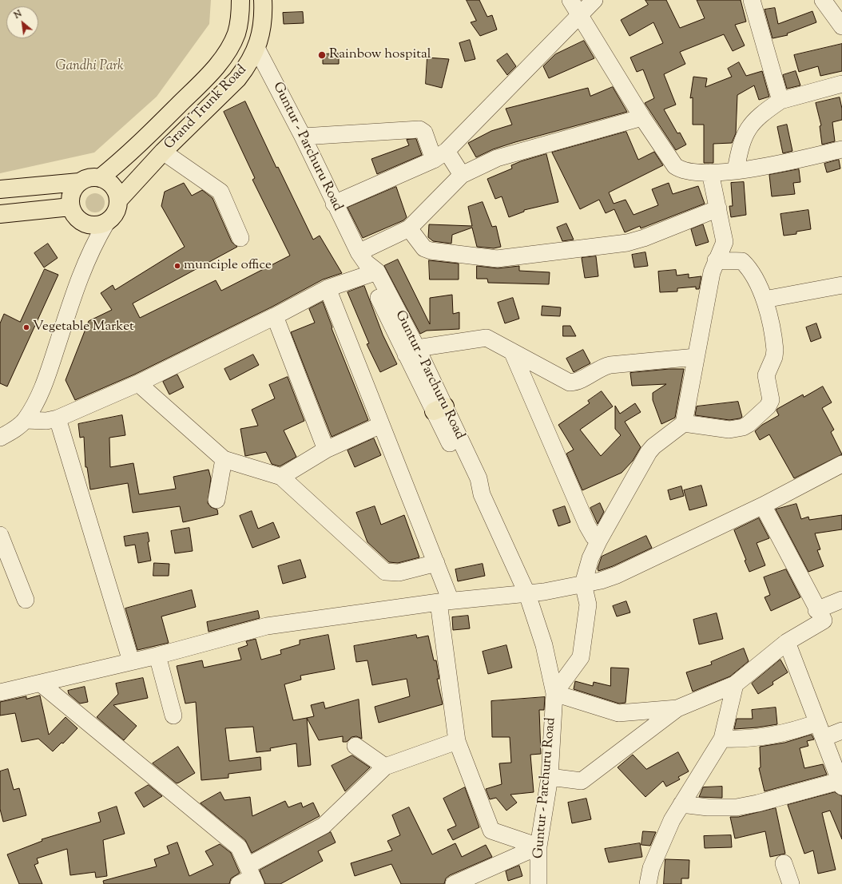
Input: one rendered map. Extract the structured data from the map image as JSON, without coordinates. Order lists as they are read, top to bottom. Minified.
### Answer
{"streets":{"main road":["Grand Trunk Road"],"street":["Guntur - Parchuru Road"]},"crossings":[["Grand Trunk Road","Guntur - Parchuru Road"]],"parks":["Gandhi Park"],"places":["Rainbow hospital","munciple office","Vegetable Market"],"north":"top left"}
